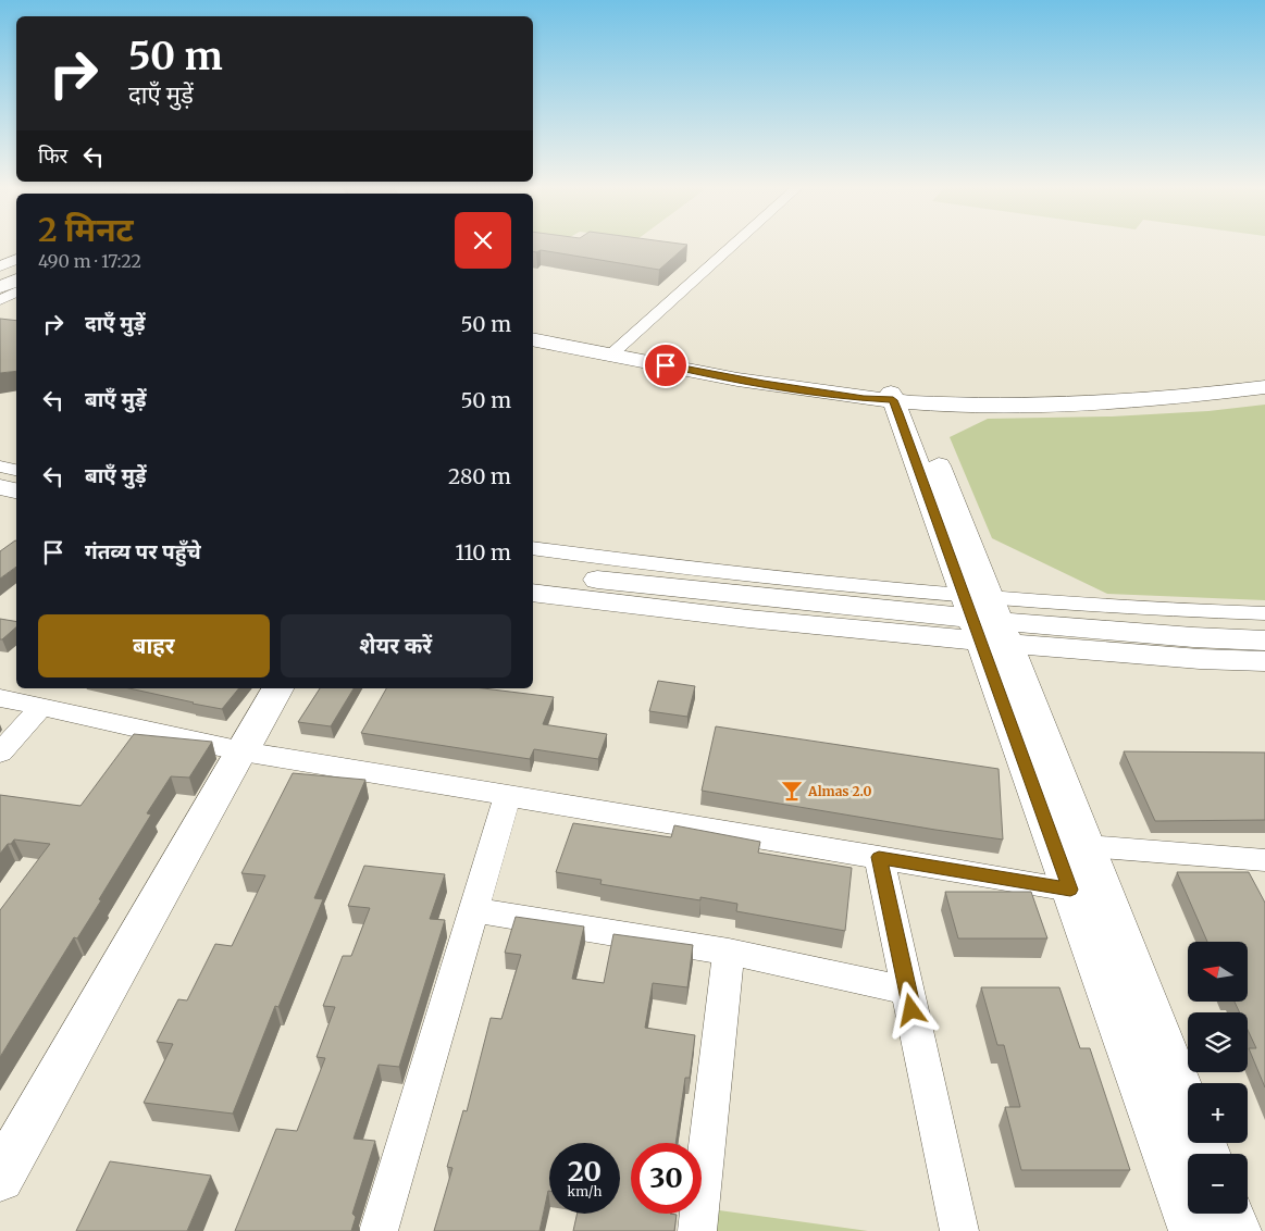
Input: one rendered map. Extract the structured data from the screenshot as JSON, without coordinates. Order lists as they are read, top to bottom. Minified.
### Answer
{"places":{"bar":["Almas 2.0"]},"north":"left","page":{"turn":["50 m","दाएँ मुड़ें"],"then":"फिर","heading":["2 मिनट","490 m · 17:22"],"list":[{"name":"दाएँ मुड़ें","value":"50 m"},{"name":"बाएँ मुड़ें","value":"50 m"},{"name":"बाएँ मुड़ें","value":"280 m"},{"name":"गंतव्य पर पहुँचे","value":"110 m"}],"buttons":["बाहर","शेयर करें"],"map_buttons":["+","−"],"speed":"20 km/h","limit":"30"}}
